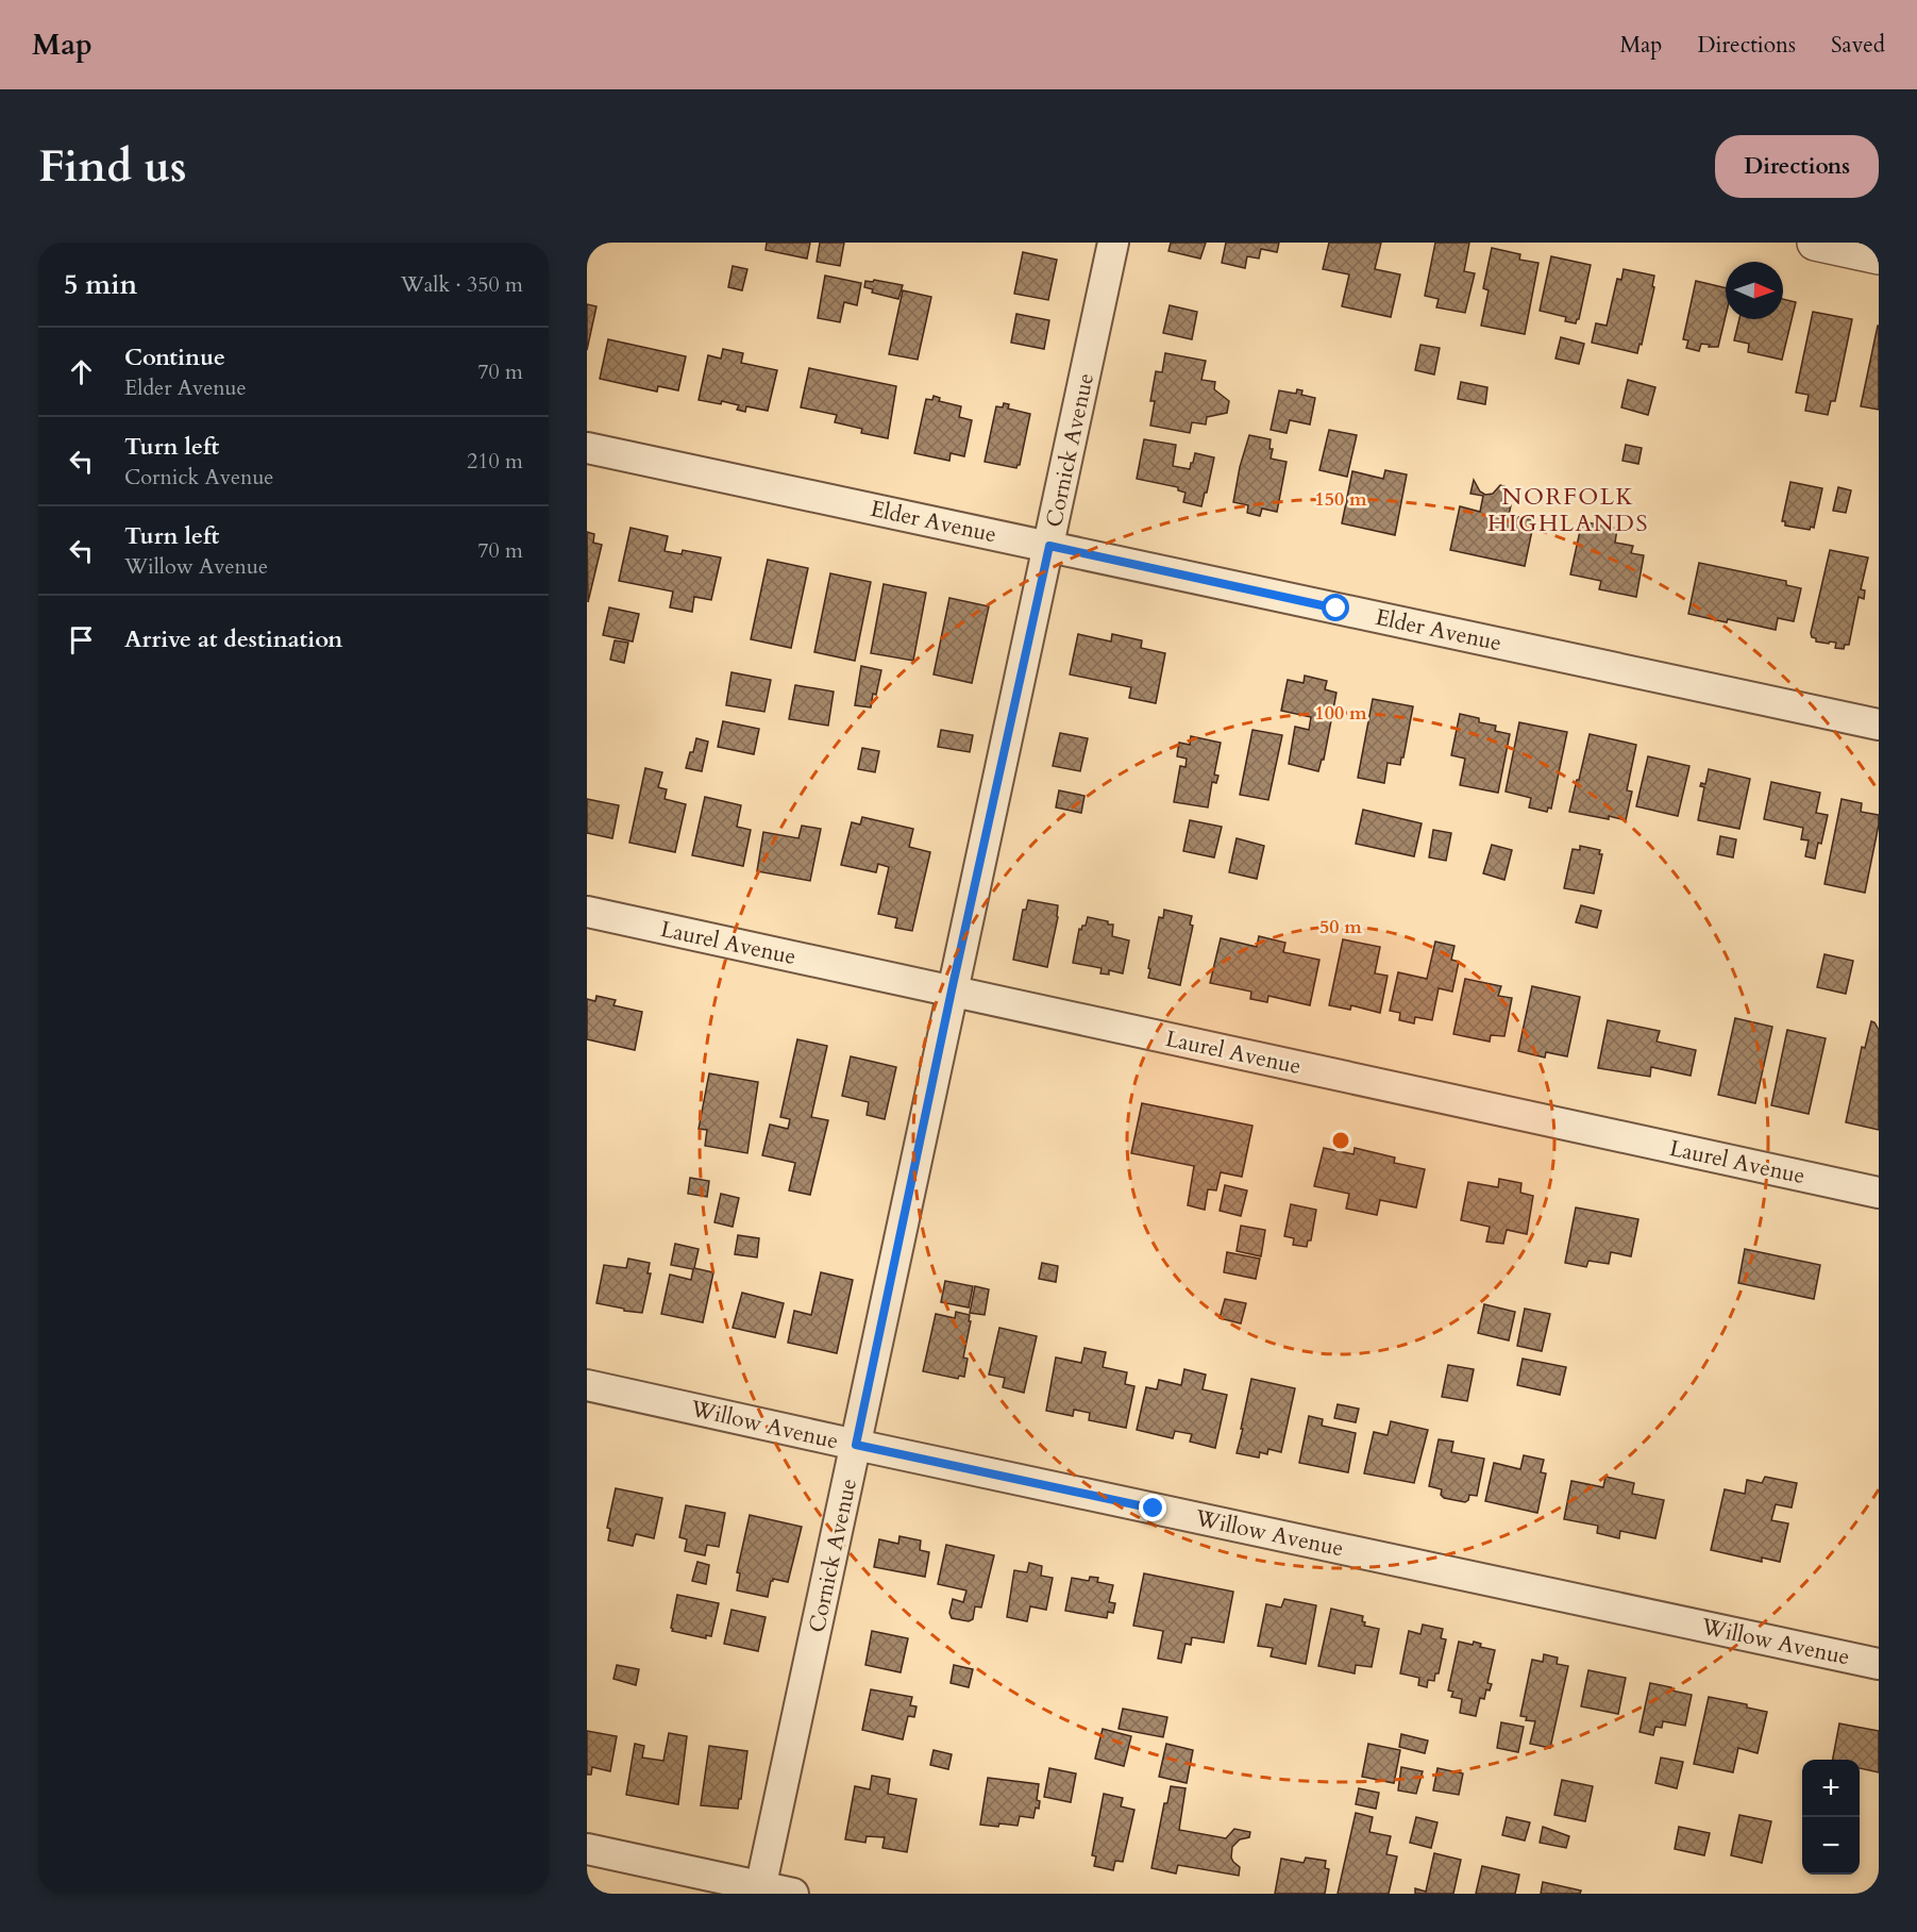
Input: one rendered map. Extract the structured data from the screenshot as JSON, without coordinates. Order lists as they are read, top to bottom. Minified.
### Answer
{"streets":{"street":["Cornick Avenue","Elder Avenue","Laurel Avenue","Willow Avenue"]},"crossings":[["Cornick Avenue","Elder Avenue"],["Cornick Avenue","Laurel Avenue"],["Cornick Avenue","Willow Avenue"]],"districts":["NORFOLK HIGHLANDS"],"north":"right","page":{"header":"Map","nav":["Map","Directions","Saved"],"buttons":"Directions","title":"Find us","heading":["5 min","Walk · 350 m"],"list":[["Continue","Elder Avenue","70 m"],["Turn left","Cornick Avenue","210 m"],["Turn left","Willow Avenue","70 m"],"Arrive at destination"],"map_buttons":["+","−"]},"rings":["150 m","100 m","50 m"]}
